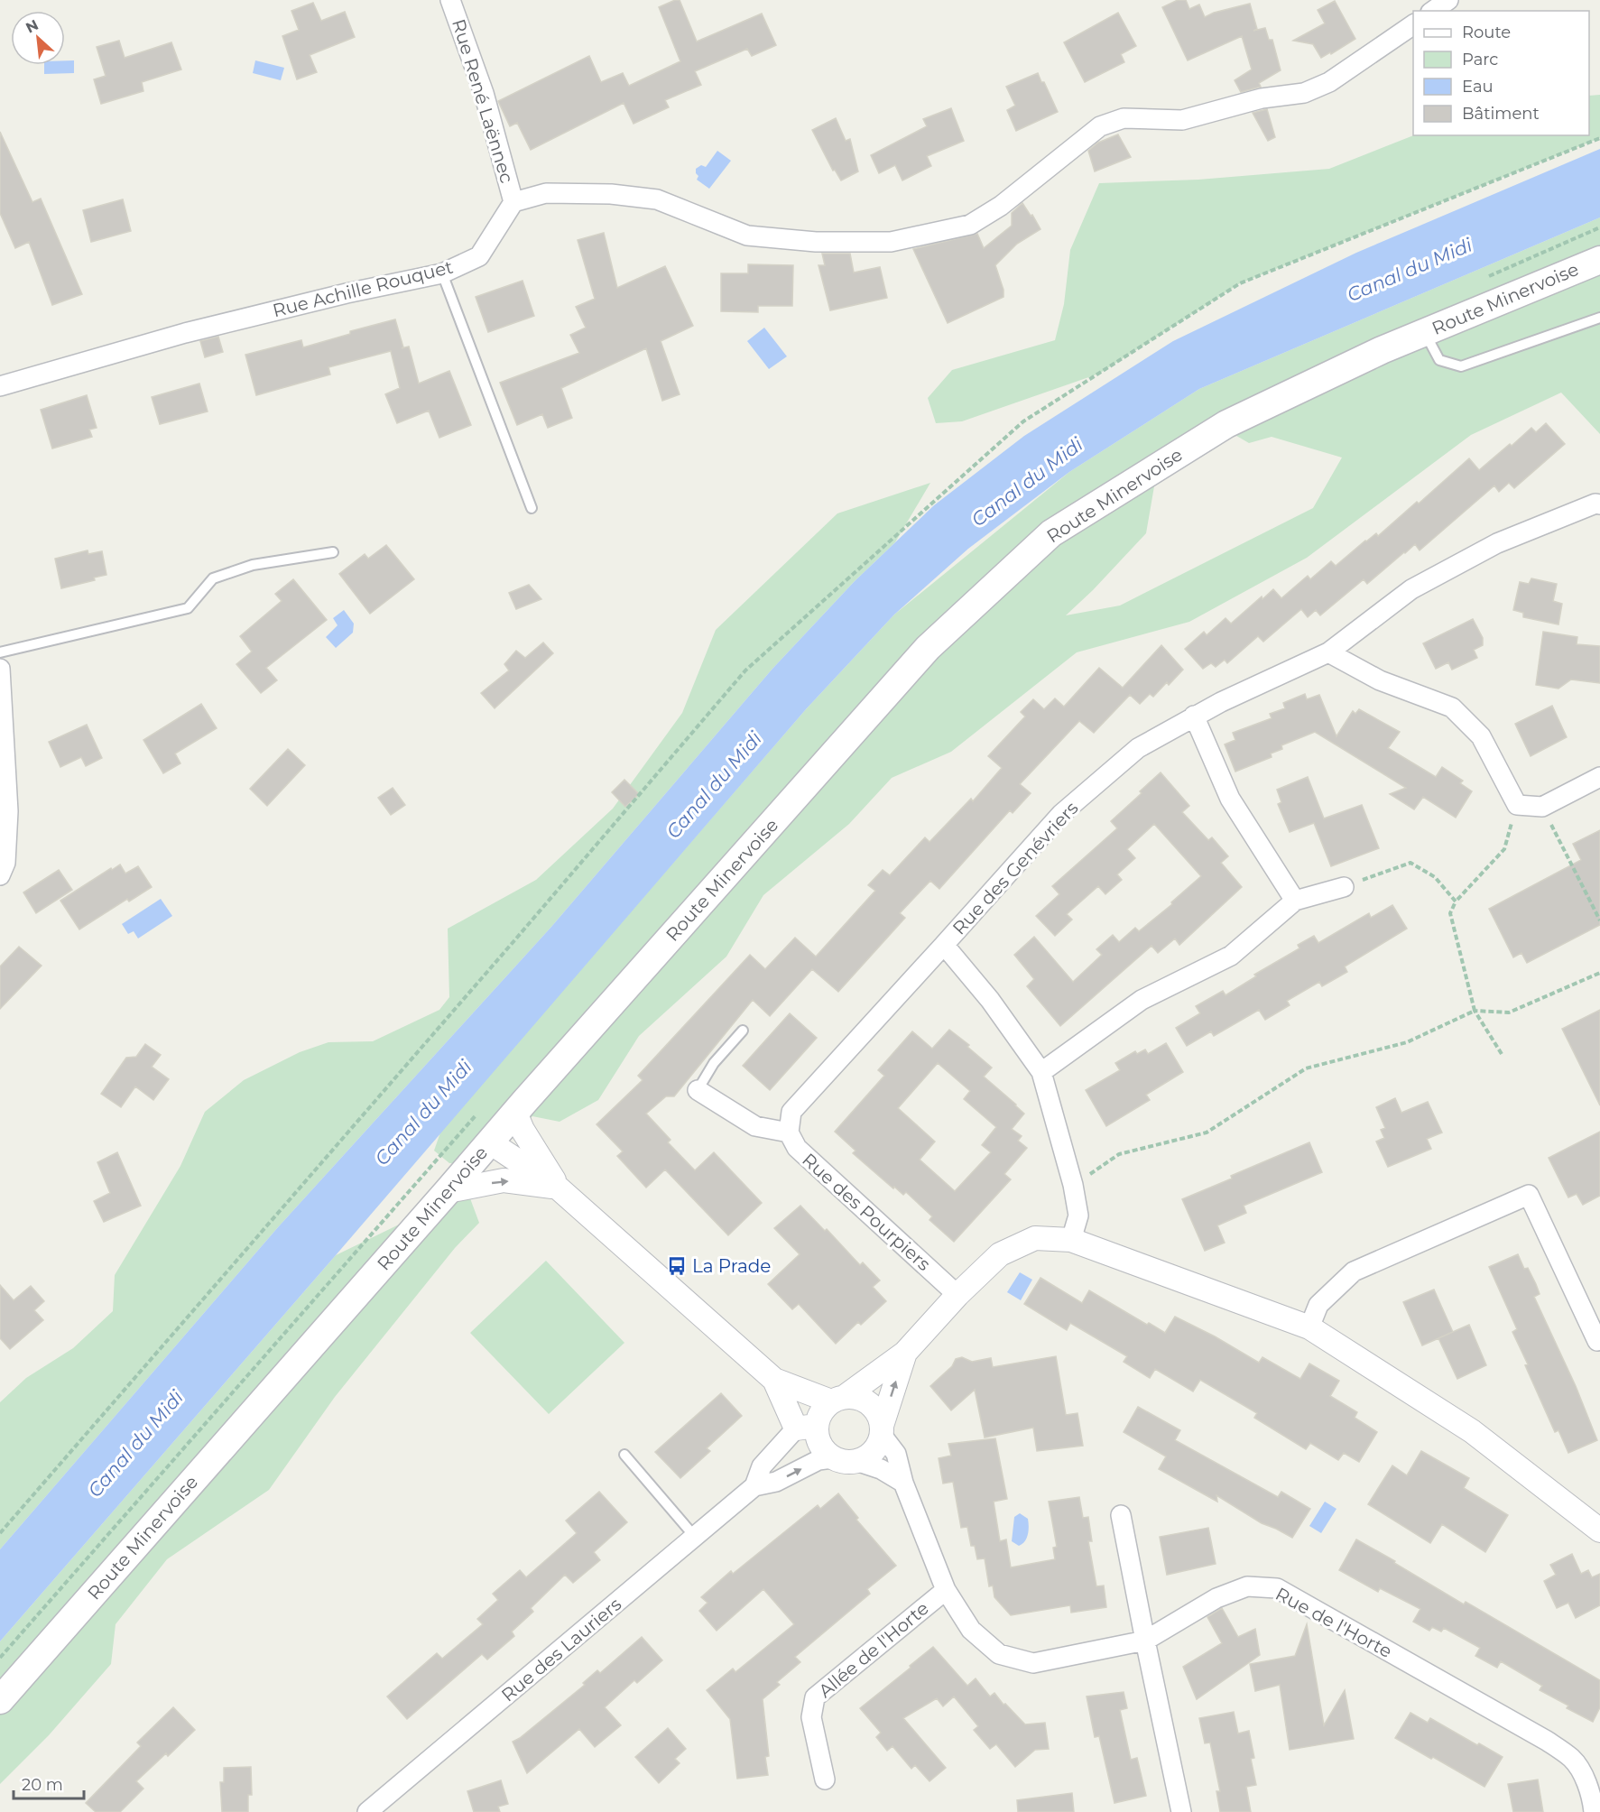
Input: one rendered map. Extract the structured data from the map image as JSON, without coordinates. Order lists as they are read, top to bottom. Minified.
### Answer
{"streets":{"main road":["Route Minervoise"],"street":["Rue René Laënnec","Rue Achille Rouquet","Rue des Genévriers","Rue des Pourpiers","Rue de l'Horte","Rue des Lauriers","Allée de l'Horte"]},"crossings":[["Rue René Laënnec","Rue Achille Rouquet"],["Rue de l'Horte","Rue des Lauriers"],["Rue de l'Horte","Allée de l'Horte"]],"water":["Canal du Midi"],"places":{"bus stop":["La Prade"]},"legend":["Route","Parc","Eau","Bâtiment"],"scale_bar":"20 m","north":"top left"}
